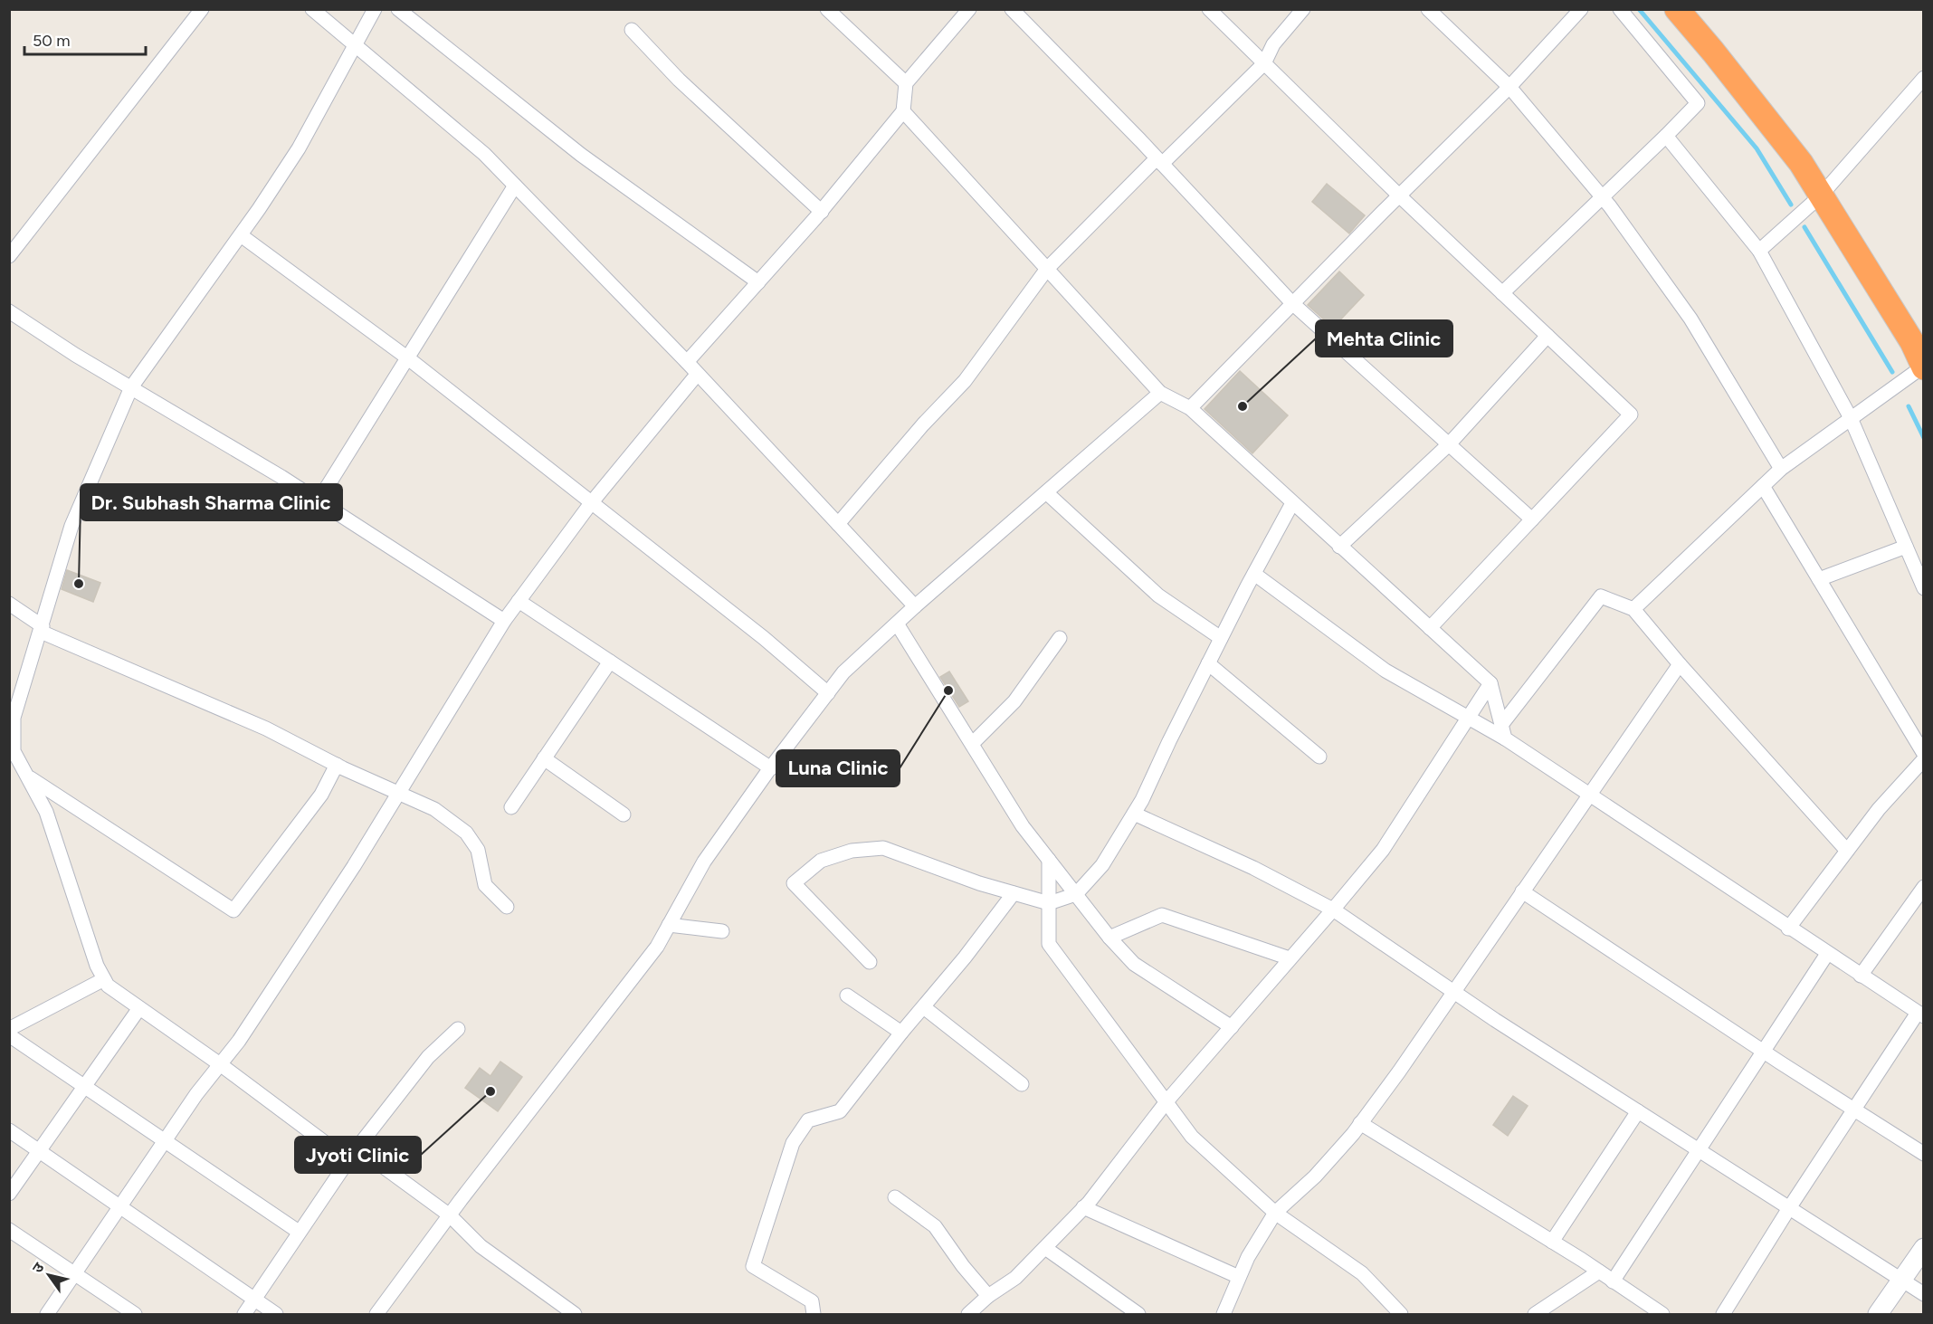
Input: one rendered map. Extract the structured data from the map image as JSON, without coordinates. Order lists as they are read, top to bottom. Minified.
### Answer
{"places":["Mehta Clinic","Dr. Subhash Sharma Clinic","Luna Clinic","Jyoti Clinic"],"scale_bar":"50 m","north":"top left"}
